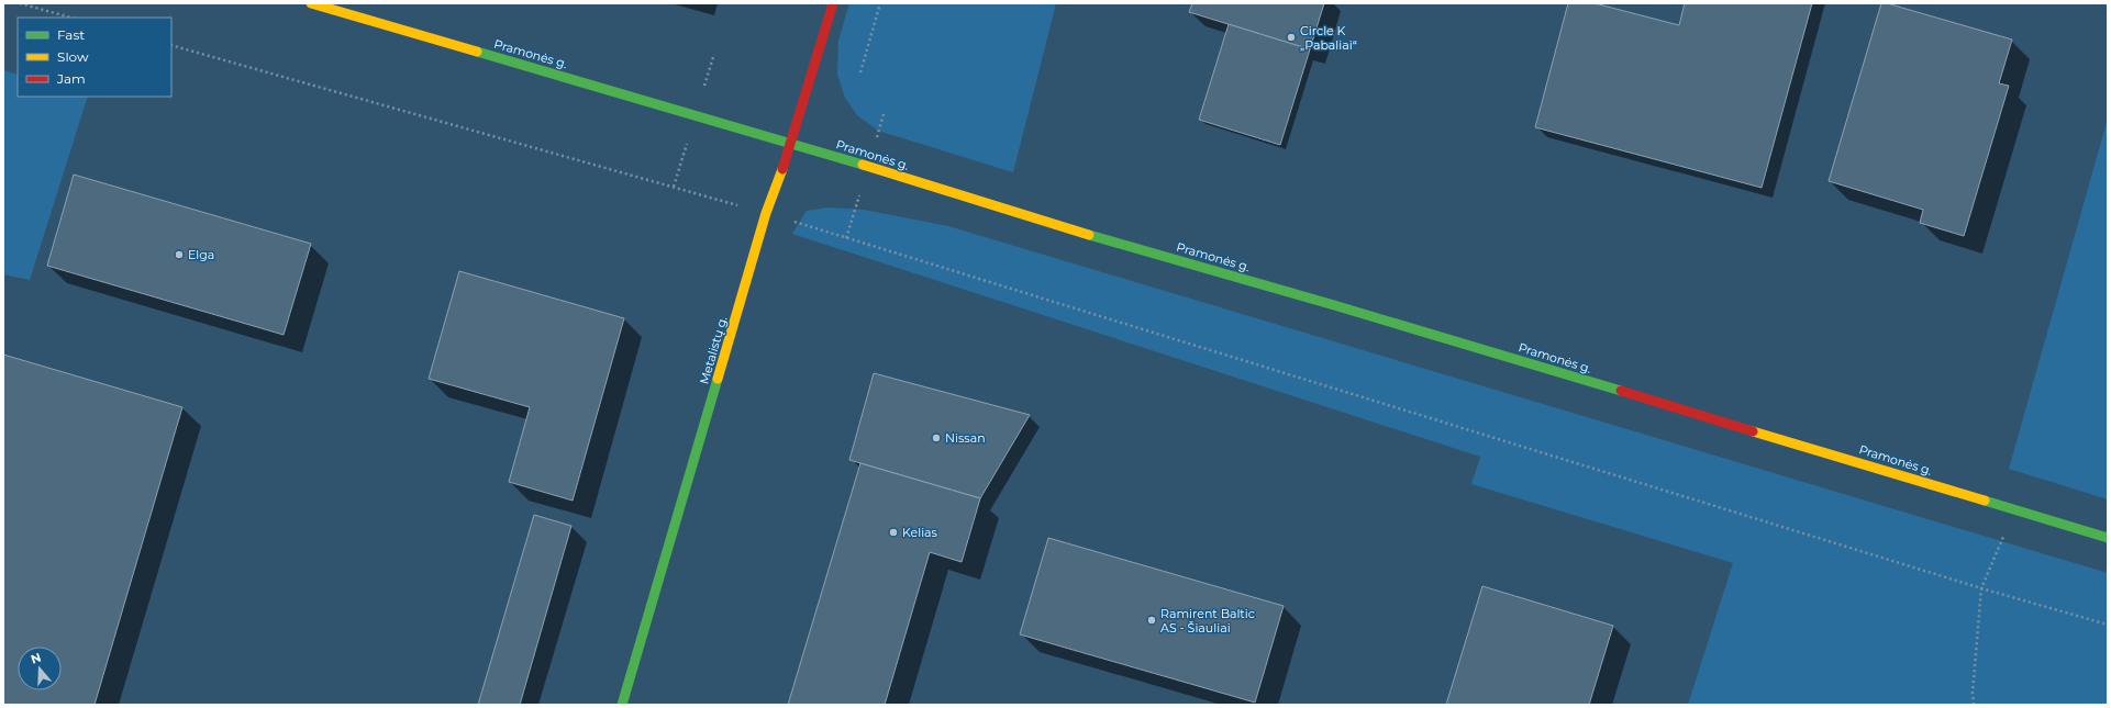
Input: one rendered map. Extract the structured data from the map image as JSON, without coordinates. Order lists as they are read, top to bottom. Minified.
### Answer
{"streets":{"main road":["Pramonės g.","Metalistų g."]},"crossings":[["Pramonės g.","Metalistų g."]],"places":["Circle K „Pabaliai“","Elga","Nissan","Kelias","Ramirent Baltic AS - Šiauliai"],"legend":["Fast","Slow","Jam"],"north":"top"}
